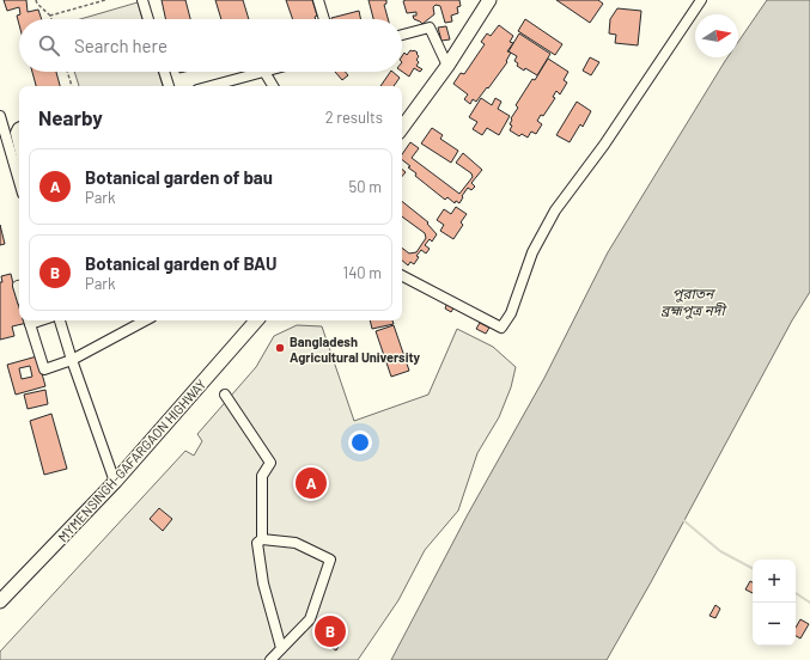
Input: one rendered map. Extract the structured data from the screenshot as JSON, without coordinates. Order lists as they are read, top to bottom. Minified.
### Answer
{"streets":{"main road":["MYMENSINGH-GAFARGAON HIGHWAY"]},"water":["পুরাতন ব্রহ্মপুত্র নদী"],"places":["Bangladesh Agricultural University"],"north":"right","page":{"search":"Search here","heading":["Nearby","2 results"],"list":[{"mark":"A","name":"Botanical garden of bau","note":"Park","value":"50 m"},{"mark":"B","name":"Botanical garden of BAU","note":"Park","value":"140 m"}],"pins":["A","B"],"map_buttons":["+","−"]}}
